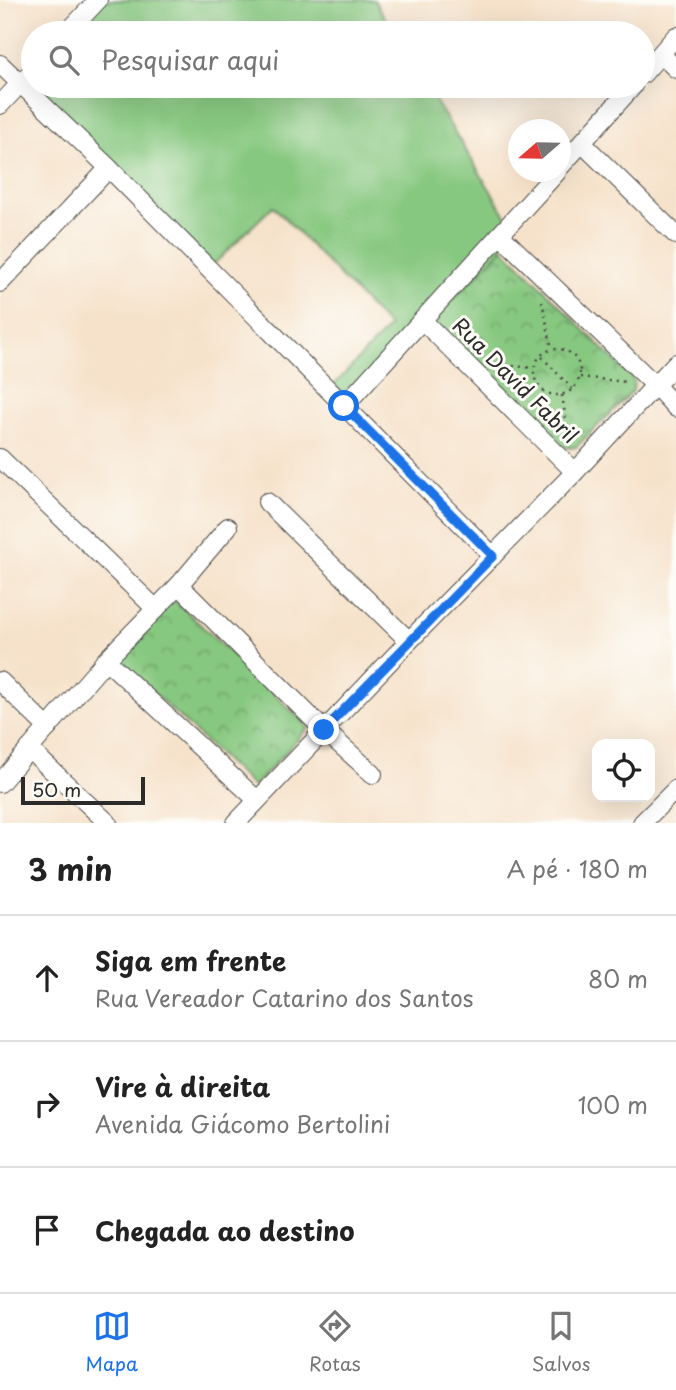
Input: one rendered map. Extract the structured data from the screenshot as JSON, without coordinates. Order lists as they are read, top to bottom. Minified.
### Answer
{"streets":{"street":["Rua David Fabril"]},"scale_bar":"50 m","north":"left","page":{"search":"Pesquisar aqui","scale":"50 m","heading":["3 min","A pé · 180 m"],"list":[["Siga em frente","Rua Vereador Catarino dos Santos","80 m"],["Vire à direita","Avenida Giácomo Bertolini","100 m"],"Chegada ao destino"],"nav":["Mapa","Rotas","Salvos"]}}
